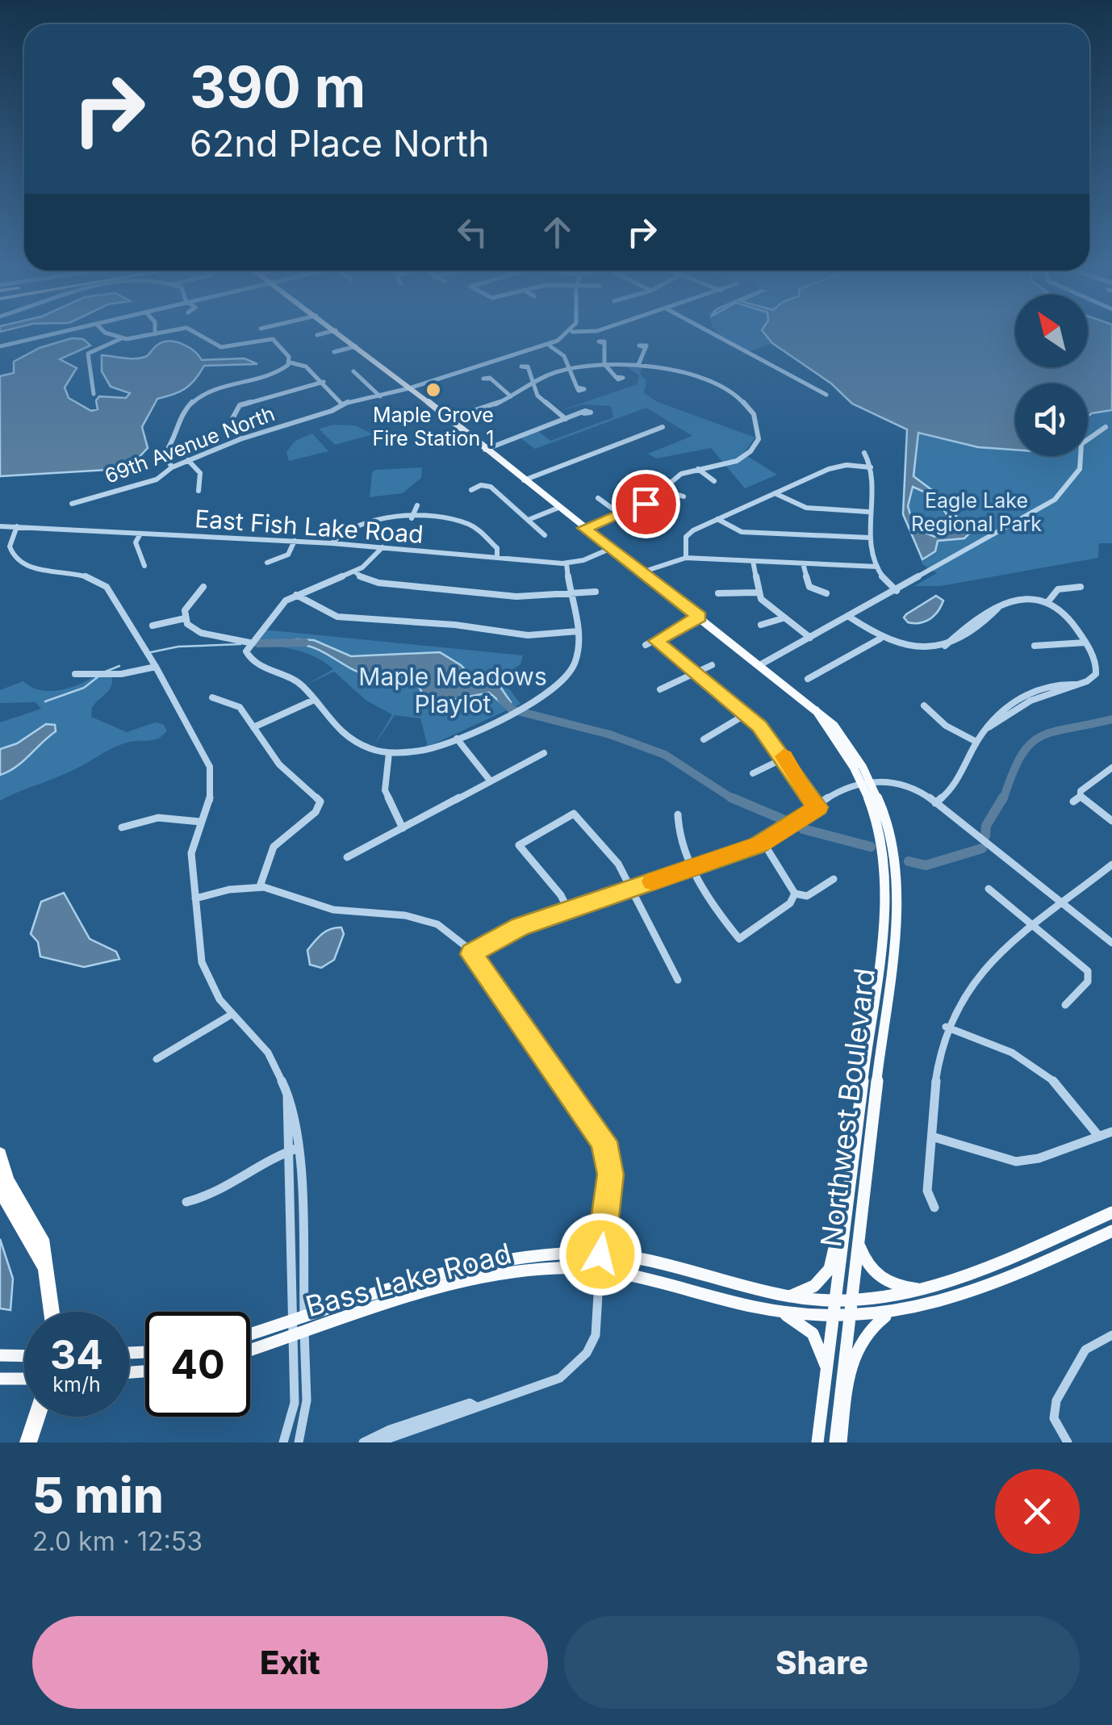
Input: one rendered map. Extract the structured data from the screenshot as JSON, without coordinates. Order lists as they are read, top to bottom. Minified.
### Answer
{"streets":{"main road":["Northwest Boulevard","Bass Lake Road"],"street":["69th Avenue North","East Fish Lake Road"]},"crossings":[["Northwest Boulevard","Bass Lake Road"]],"parks":["Eagle Lake Regional Park","Maple Meadows Playlot"],"places":["Maple Grove Fire Station 1"],"north":"top left","page":{"turn":["390 m","62nd Place North"],"speed":"34 km/h","limit":"40","heading":["5 min","2.0 km · 12:53"],"buttons":["Exit","Share"]}}
